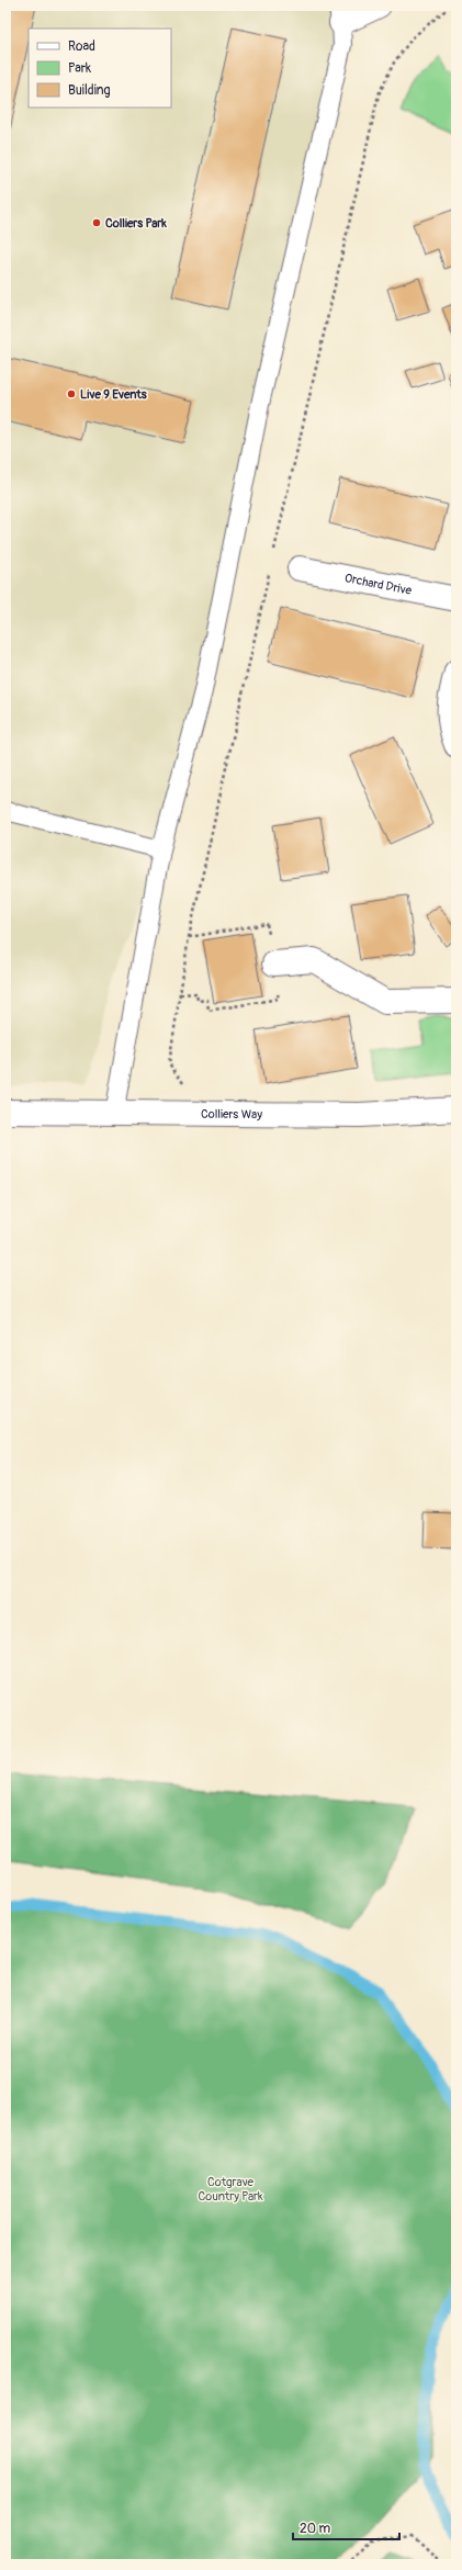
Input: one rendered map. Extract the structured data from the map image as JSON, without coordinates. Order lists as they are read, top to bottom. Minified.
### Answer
{"streets":{"street":["Orchard Drive","Colliers Way"]},"parks":["Cotgrave Country Park"],"places":["Colliers Park","Live 9 Events"],"legend":["Road","Park","Building"],"scale_bar":"20 m"}
